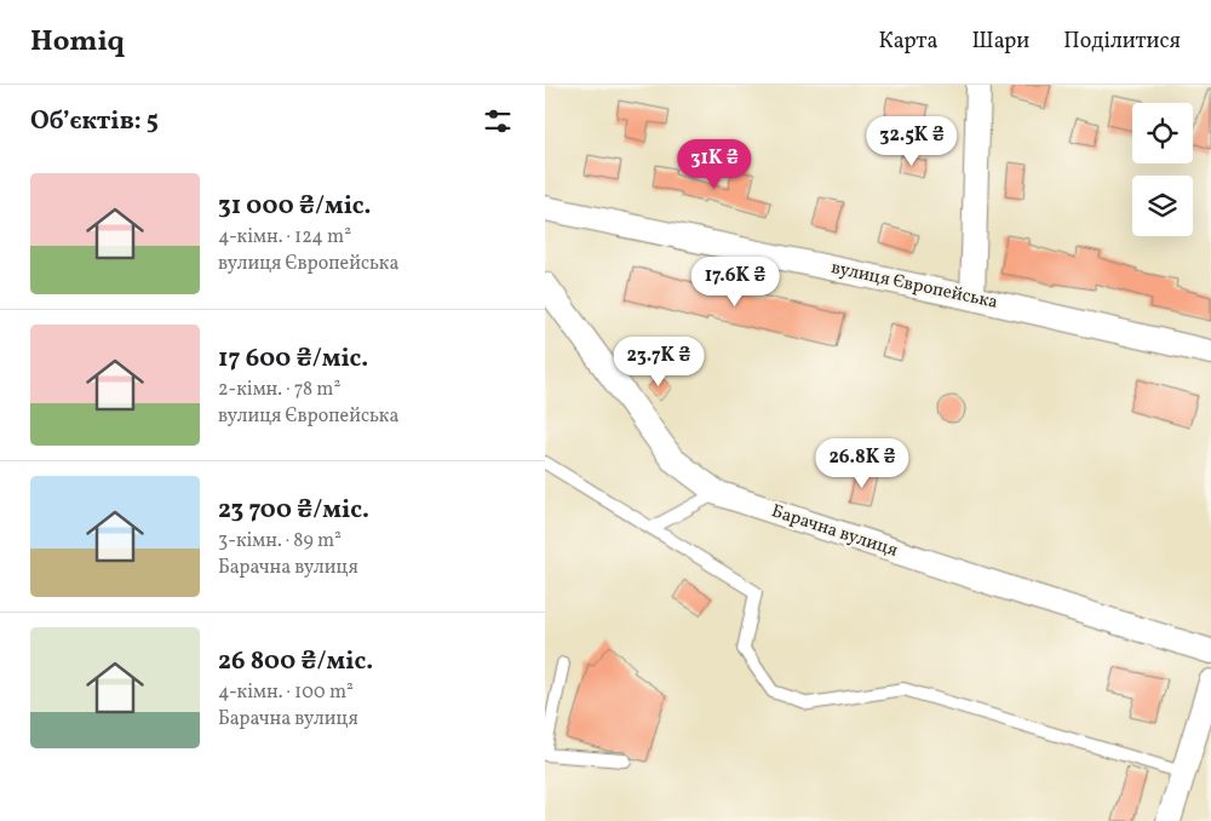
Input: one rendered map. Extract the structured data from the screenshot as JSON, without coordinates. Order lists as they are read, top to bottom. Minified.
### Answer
{"streets":{"street":["вулиця Європейська","Барачна вулиця"]},"page":{"header":"Homiq","nav":["Карта","Шари","Поділитися"],"heading":"Об’єктів: 5","price":["32.5K ₴","31K ₴","17.6K ₴","23.7K ₴","26.8K ₴"],"list":[{"name":"31 000 ₴/міс.","note":"4-кімн. · 124 m² · вулиця Європейська"},{"name":"17 600 ₴/міс.","note":"2-кімн. · 78 m² · вулиця Європейська"},{"name":"23 700 ₴/міс.","note":"3-кімн. · 89 m² · Барачна вулиця"},{"name":"26 800 ₴/міс.","note":"4-кімн. · 100 m² · Барачна вулиця"}]}}
